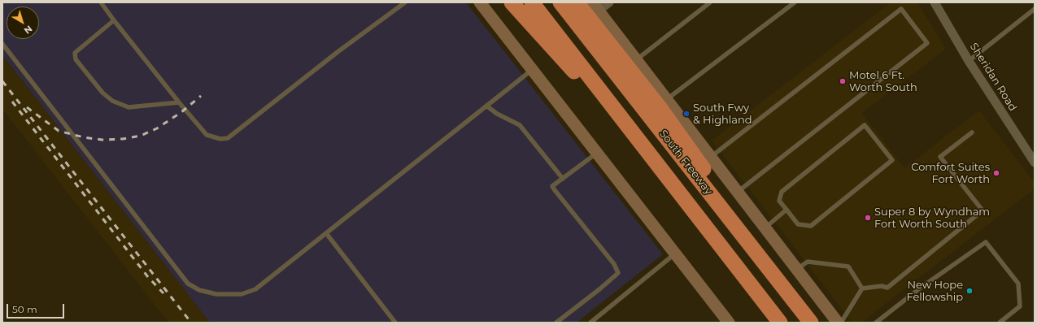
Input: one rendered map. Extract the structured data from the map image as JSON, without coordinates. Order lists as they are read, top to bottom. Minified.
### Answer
{"streets":{"highway":["South Freeway"],"street":["Sheridan Road"]},"places":["Motel 6 Ft. Worth South","South Fwy & Highland","Comfort Suites Fort Worth","Super 8 by Wyndham Fort Worth South","New Hope Fellowship"],"scale_bar":"50 m","north":"bottom right"}
